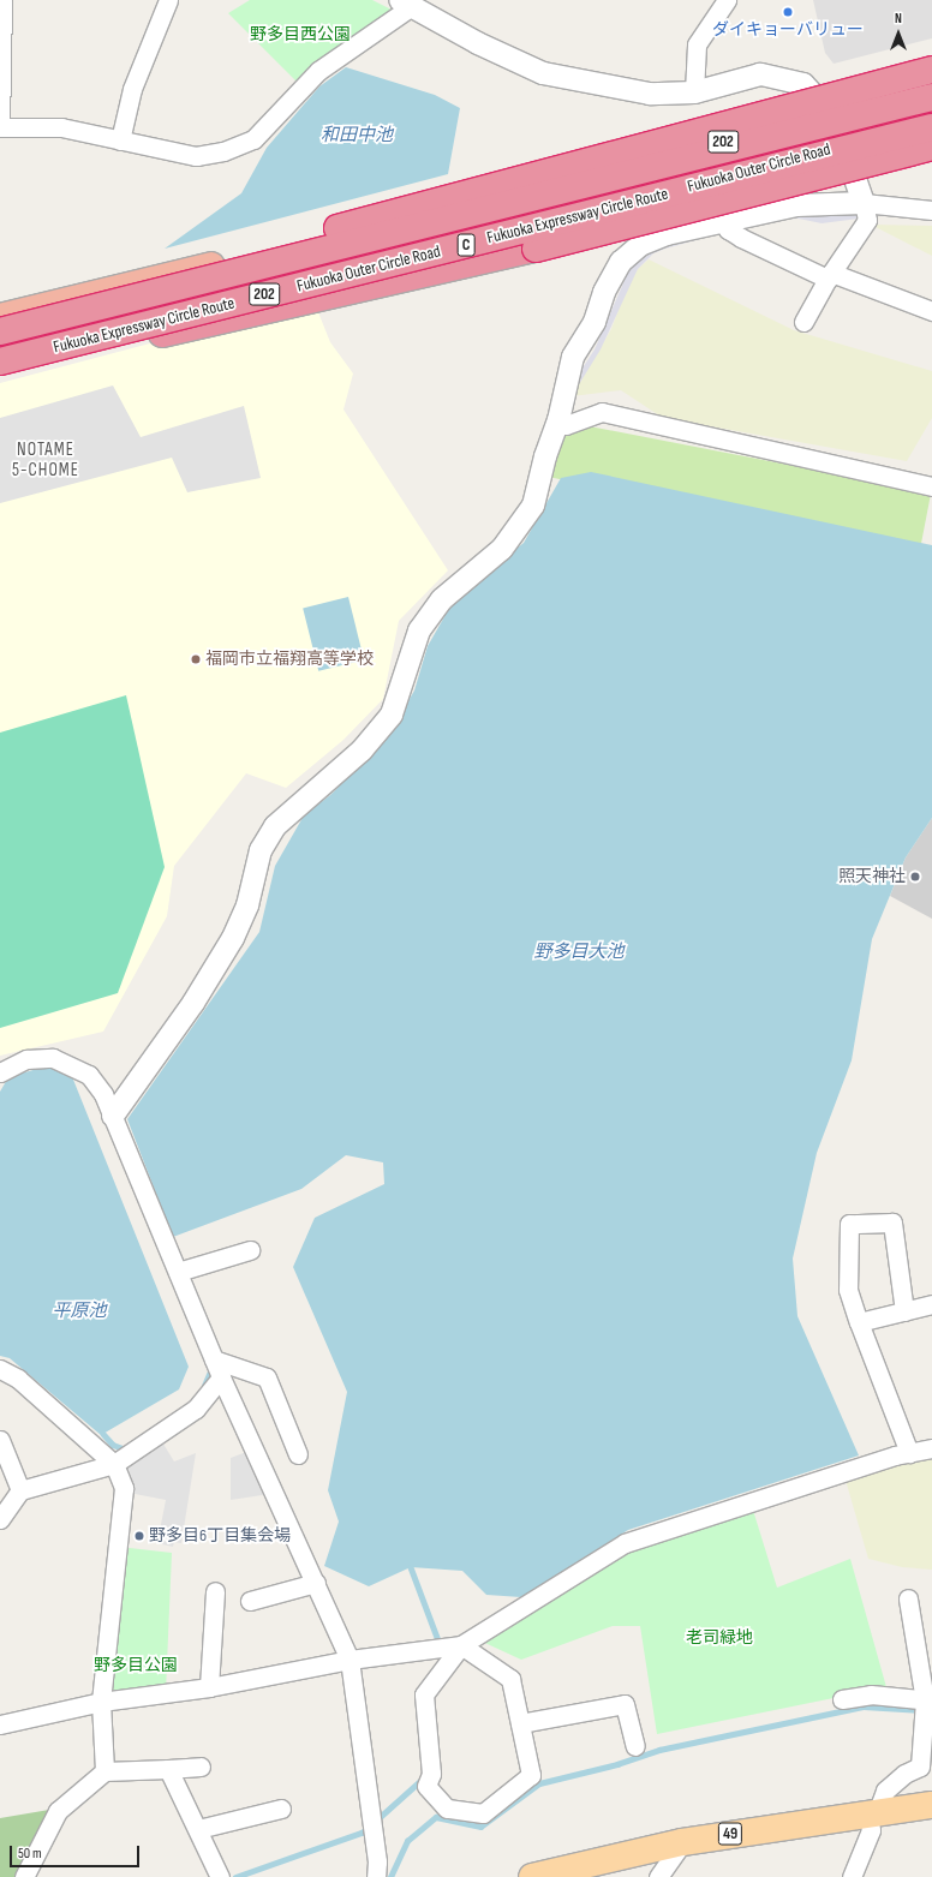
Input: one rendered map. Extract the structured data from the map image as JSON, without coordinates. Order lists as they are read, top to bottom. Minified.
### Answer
{"streets":{"highway":["202","Fukuoka Outer Circle Road","Fukuoka Expressway Circle Route","C"],"main road":["49"]},"crossings":[["Fukuoka Outer Circle Road","Fukuoka Expressway Circle Route"]],"districts":["NOTAME 5-CHOME"],"water":["和田中池","野多目大池","平原池"],"parks":["野多目西公園","老司緑地","野多目公園"],"places":["ダイキョーバリュー","福岡市立福翔高等学校","照天神社","野多目6丁目集会場"],"scale_bar":"50 m","north":"top"}
